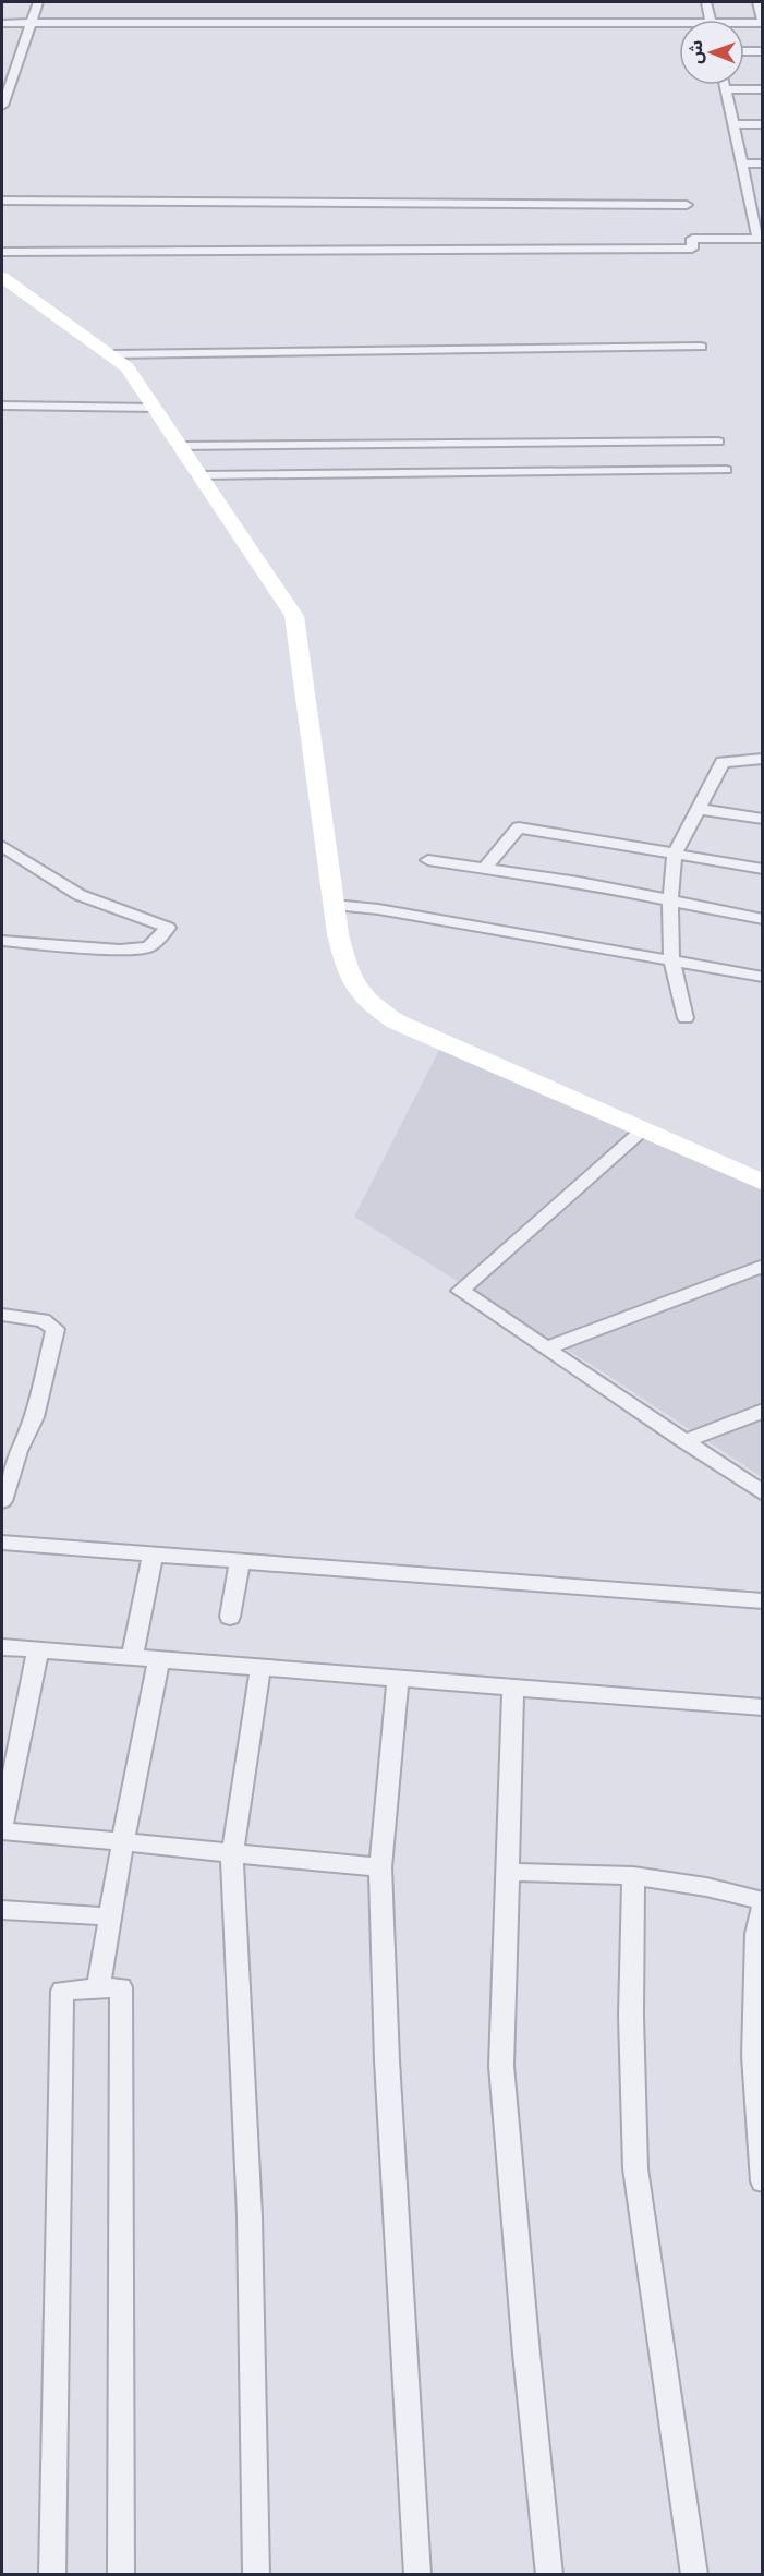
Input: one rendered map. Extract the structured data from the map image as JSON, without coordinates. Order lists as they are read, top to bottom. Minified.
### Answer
{"north":"left"}
